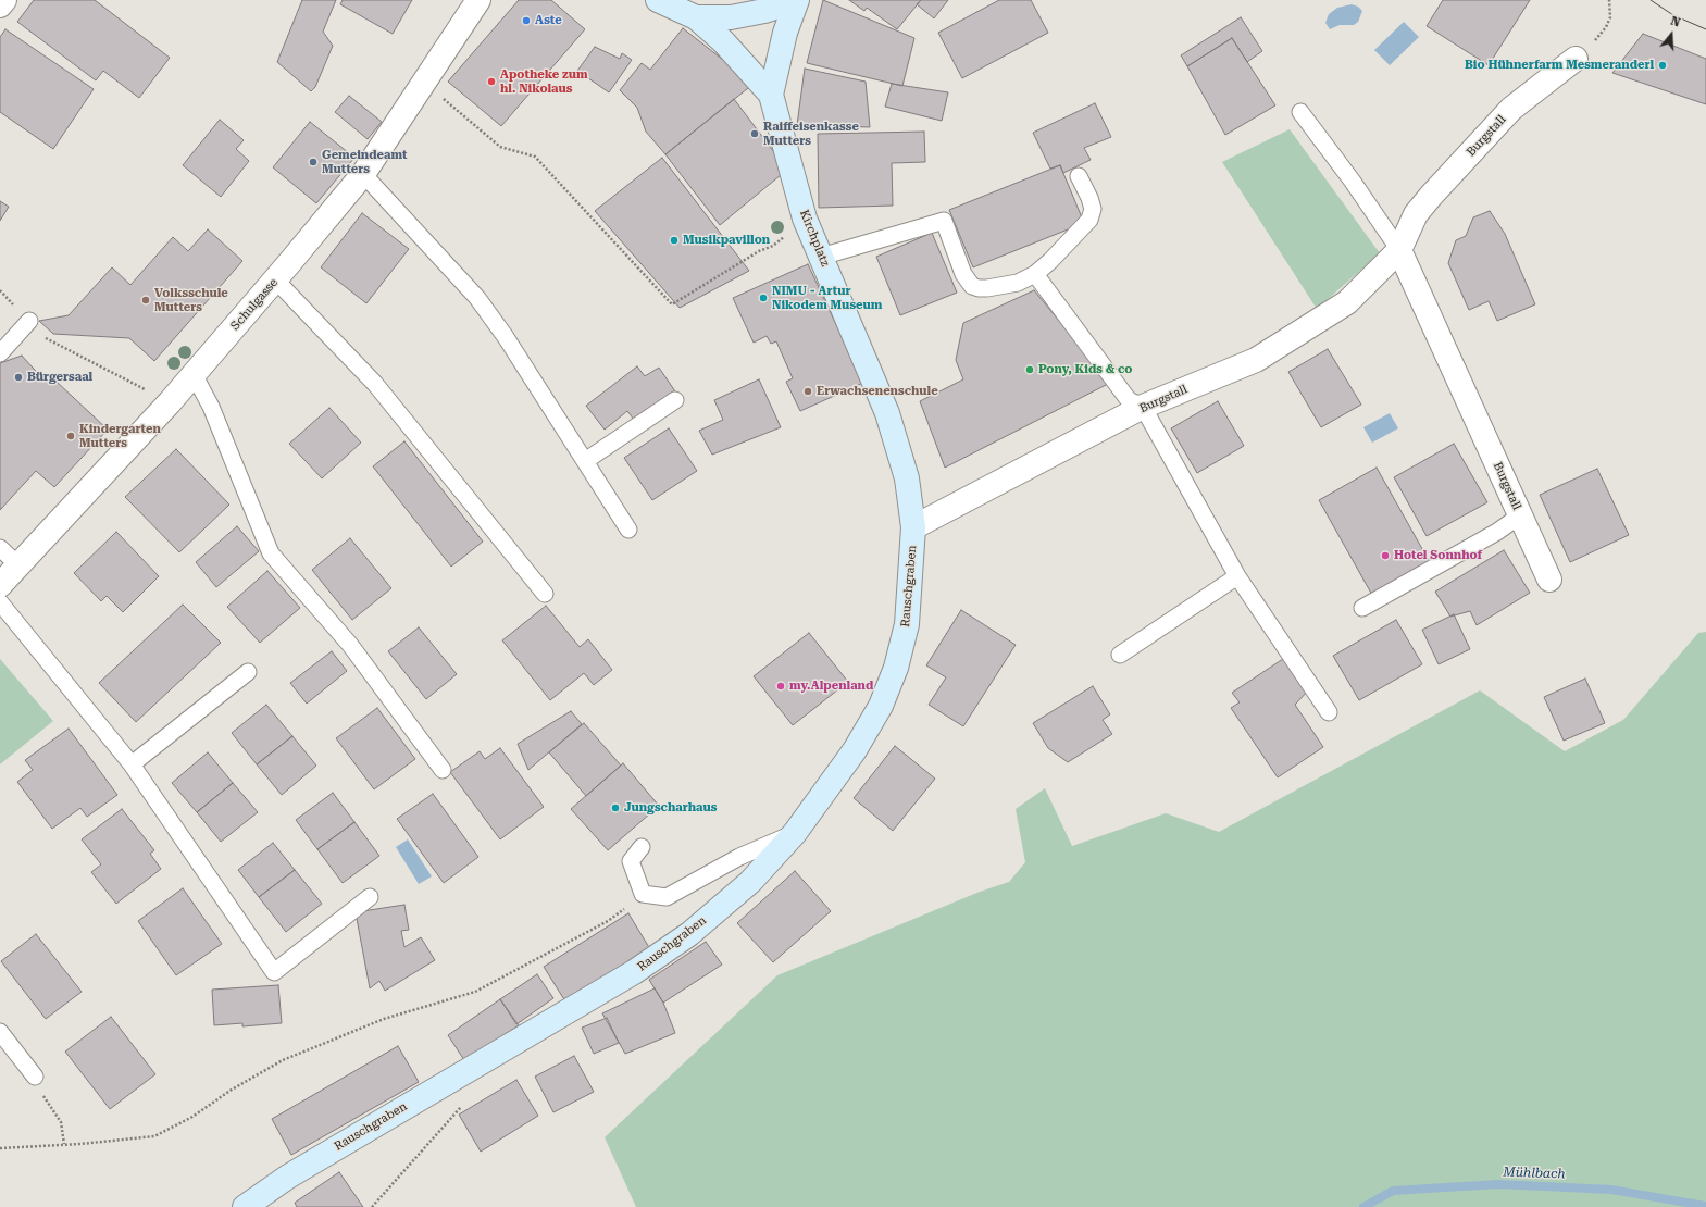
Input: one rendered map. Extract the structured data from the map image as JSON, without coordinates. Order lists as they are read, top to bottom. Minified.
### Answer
{"streets":{"street":["Burgstall","Kirchplatz","Schulgasse","Rauschgraben"]},"crossings":[["Burgstall","Kirchplatz"],["Burgstall","Rauschgraben"],["Kirchplatz","Rauschgraben"]],"water":["Mühlbach"],"places":["Aste","Bio Hühnerfarm Mesmeranderl","Apotheke zum hl. Nikolaus","Raiffeisenkasse Mutters","Gemeindeamt Mutters","Musikpavillon","NIMU - Artur Nikodem Museum","Volksschule Mutters","Pony, Kids & co","Bürgersaal","Erwachsenenschule","Kindergarten Mutters","Hotel Sonnhof","my.Alpenland","Jungscharhaus"],"north":"top"}
